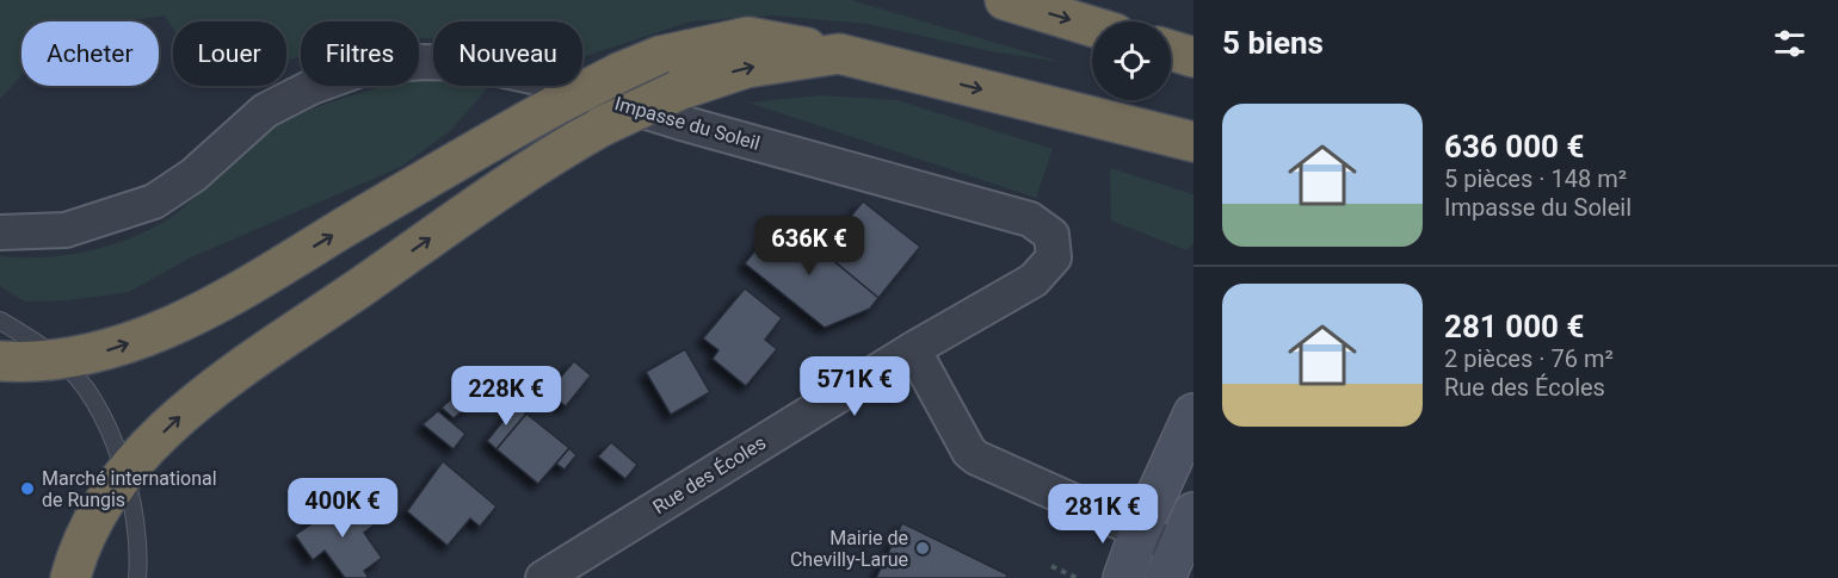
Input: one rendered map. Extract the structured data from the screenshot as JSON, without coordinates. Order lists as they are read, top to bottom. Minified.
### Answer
{"streets":{"street":["Impasse du Soleil","Rue des Écoles"]},"crossings":[["Impasse du Soleil","Rue des Écoles"]],"places":["Marché international de Rungis","Mairie de Chevilly-Larue"],"page":{"heading":"5 biens","chip":["Acheter","Louer","Filtres","Nouveau"],"list":[{"name":"636 000 €","note":"5 pièces · 148 m² · Impasse du Soleil"},{"name":"281 000 €","note":"2 pièces · 76 m² · Rue des Écoles"}],"price":["636K €","571K €","228K €","400K €","281K €"]}}
